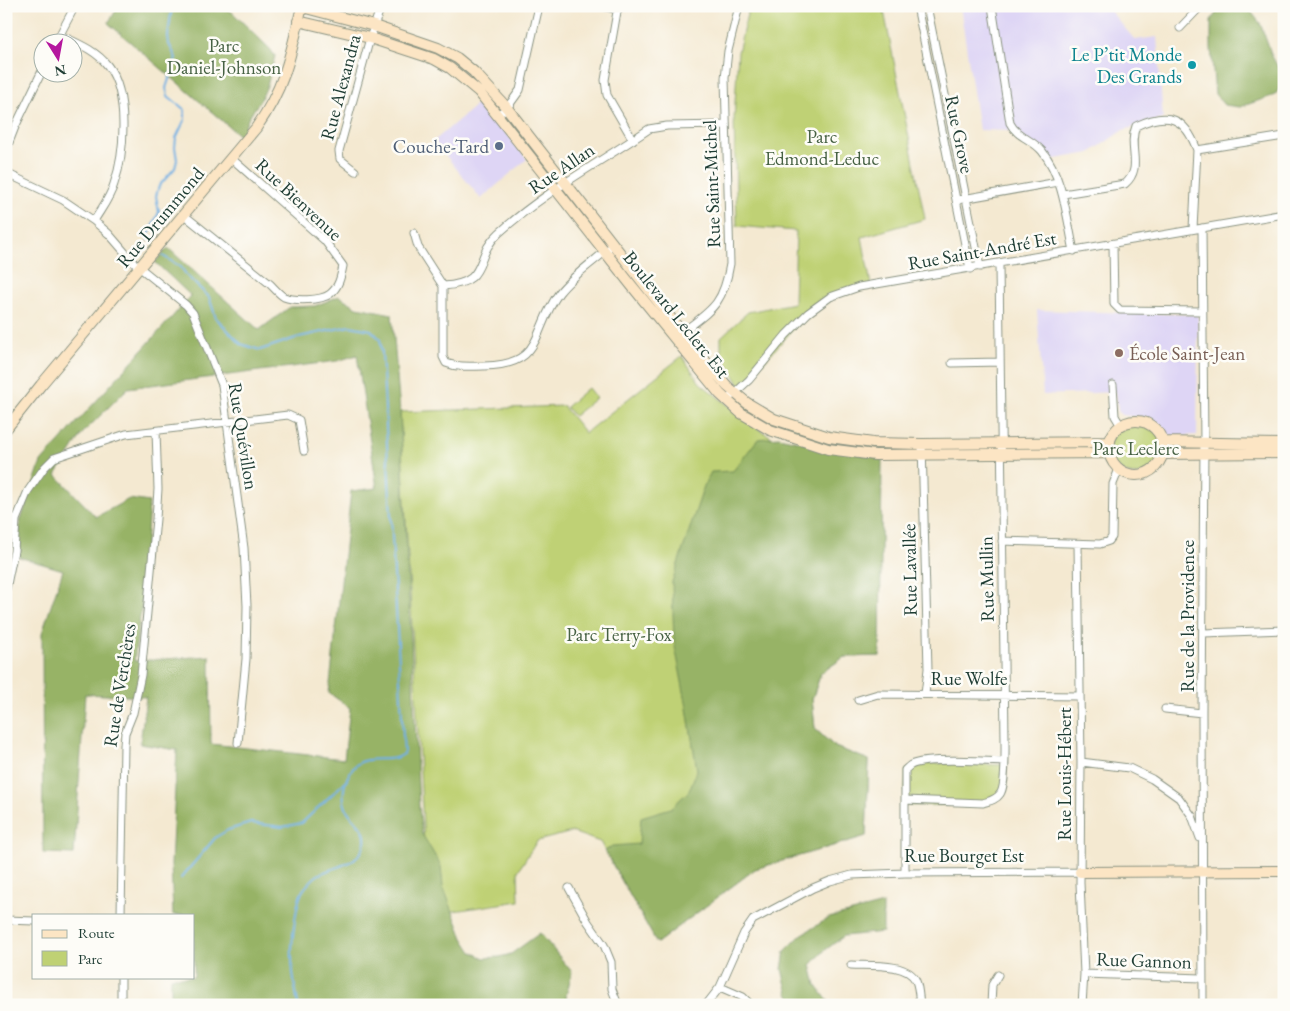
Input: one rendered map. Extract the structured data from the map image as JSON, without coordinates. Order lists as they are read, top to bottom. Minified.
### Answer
{"streets":{"street":["Rue Alexandra","Rue Grove","Rue Allan","Rue Saint-Michel","Rue Bienvenue","Rue Drummond","Rue Saint-André Est","Boulevard Leclerc Est","Rue Quévillon","Rue Lavallée","Rue Mullin","Rue de la Providence","Rue Wolfe","Rue de Verchères","Rue Louis-Hébert","Rue Bourget Est","Rue Gannon"]},"crossings":[["Rue Alexandra","Boulevard Leclerc Est"],["Rue Grove","Rue Saint-André Est"],["Rue Allan","Rue Saint-Michel"],["Rue Allan","Boulevard Leclerc Est"],["Rue Saint-Michel","Boulevard Leclerc Est"],["Rue Bienvenue","Rue Drummond"],["Rue Drummond","Boulevard Leclerc Est"],["Rue Drummond","Rue Quévillon"],["Rue Saint-André Est","Boulevard Leclerc Est"],["Rue Saint-André Est","Rue Mullin"],["Rue Saint-André Est","Rue de la Providence"],["Boulevard Leclerc Est","Rue Lavallée"],["Boulevard Leclerc Est","Rue Mullin"],["Rue Lavallée","Rue Wolfe"],["Rue Mullin","Rue Wolfe"],["Rue de la Providence","Rue Bourget Est"],["Rue de la Providence","Rue Gannon"],["Rue Wolfe","Rue Louis-Hébert"],["Rue Louis-Hébert","Rue Bourget Est"],["Rue Louis-Hébert","Rue Gannon"]],"parks":["Parc Daniel-Johnson","Parc Edmond-Leduc","Parc Leclerc","Parc Terry-Fox"],"places":["Le P’tit Monde Des Grands","Couche-Tard","École Saint-Jean"],"legend":["Route","Parc"],"north":"bottom"}
